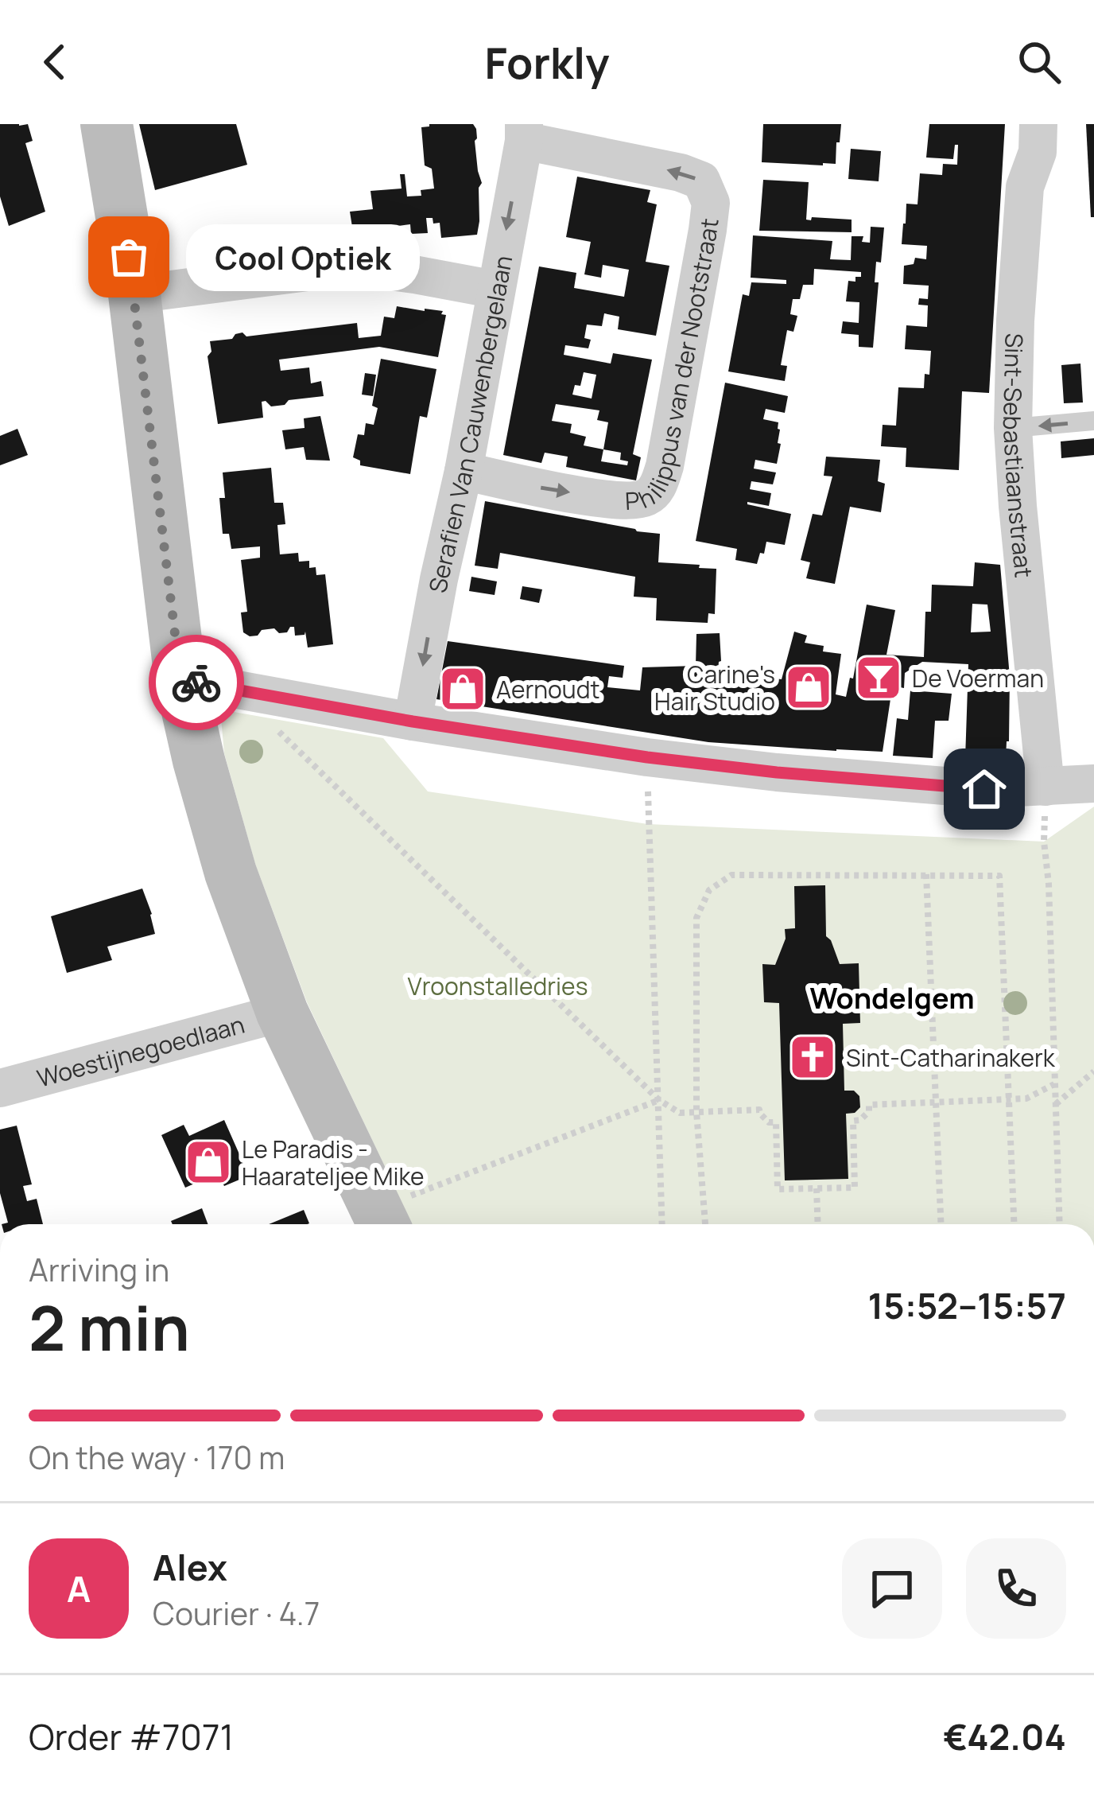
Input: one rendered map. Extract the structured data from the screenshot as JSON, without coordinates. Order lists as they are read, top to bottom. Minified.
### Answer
{"streets":{"street":["Philippus van der Nootstraat","Serafien Van Cauwenbergelaan","Sint-Sebastiaanstraat","Woestijnegoedlaan"]},"crossings":[["Philippus van der Nootstraat","Serafien Van Cauwenbergelaan"]],"districts":["Wondelgem"],"parks":["Vroonstalledries"],"places":{"other":["Cool Optiek"],"bar":["De Voerman"],"shop":["Carine's Hair Studio","Aernoudt","Le Paradis - Haarateljee Mike"],"church":["Sint-Catharinakerk"]},"page":{"header":"Forkly","bubble":"Cool Optiek","heading":["2 min","Arriving in","15:52–15:57"],"panel":["Alex","Courier · 4.7","Order #7071","€42.04"],"bar":"On the way · 170 m","round":"A"}}
